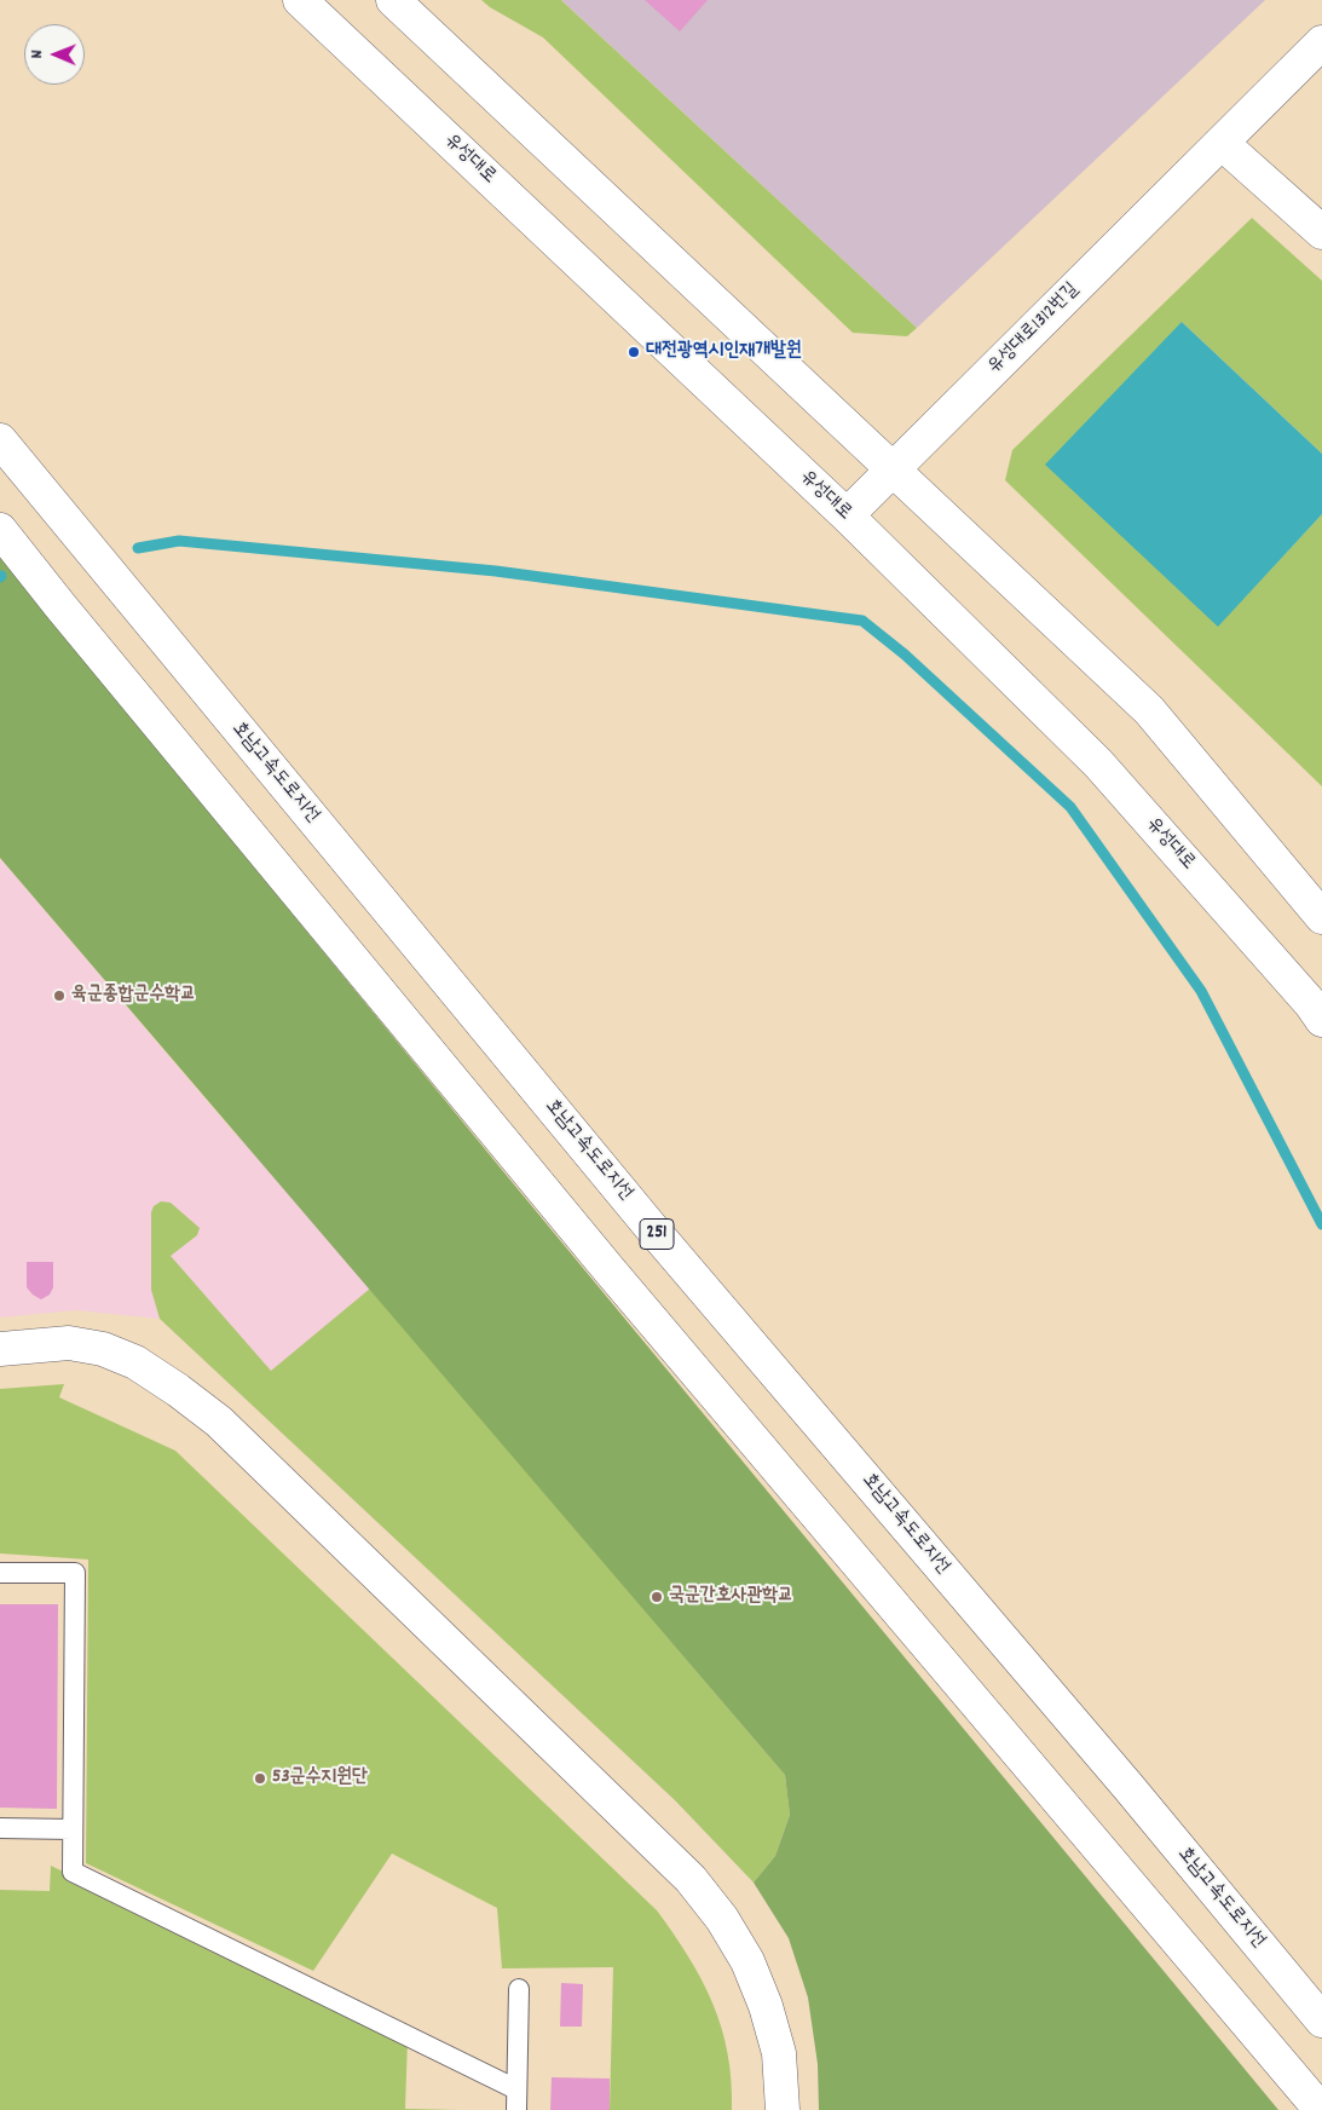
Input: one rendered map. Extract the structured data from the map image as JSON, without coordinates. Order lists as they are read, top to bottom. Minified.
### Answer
{"streets":{"main road":["유성대로","유성대로1312번길","호남고속도로지선","251"]},"crossings":[["유성대로","유성대로1312번길"]],"places":["대전광역시인재개발원","육군종합군수학교","국군간호사관학교","53군수지원단"],"north":"left"}
